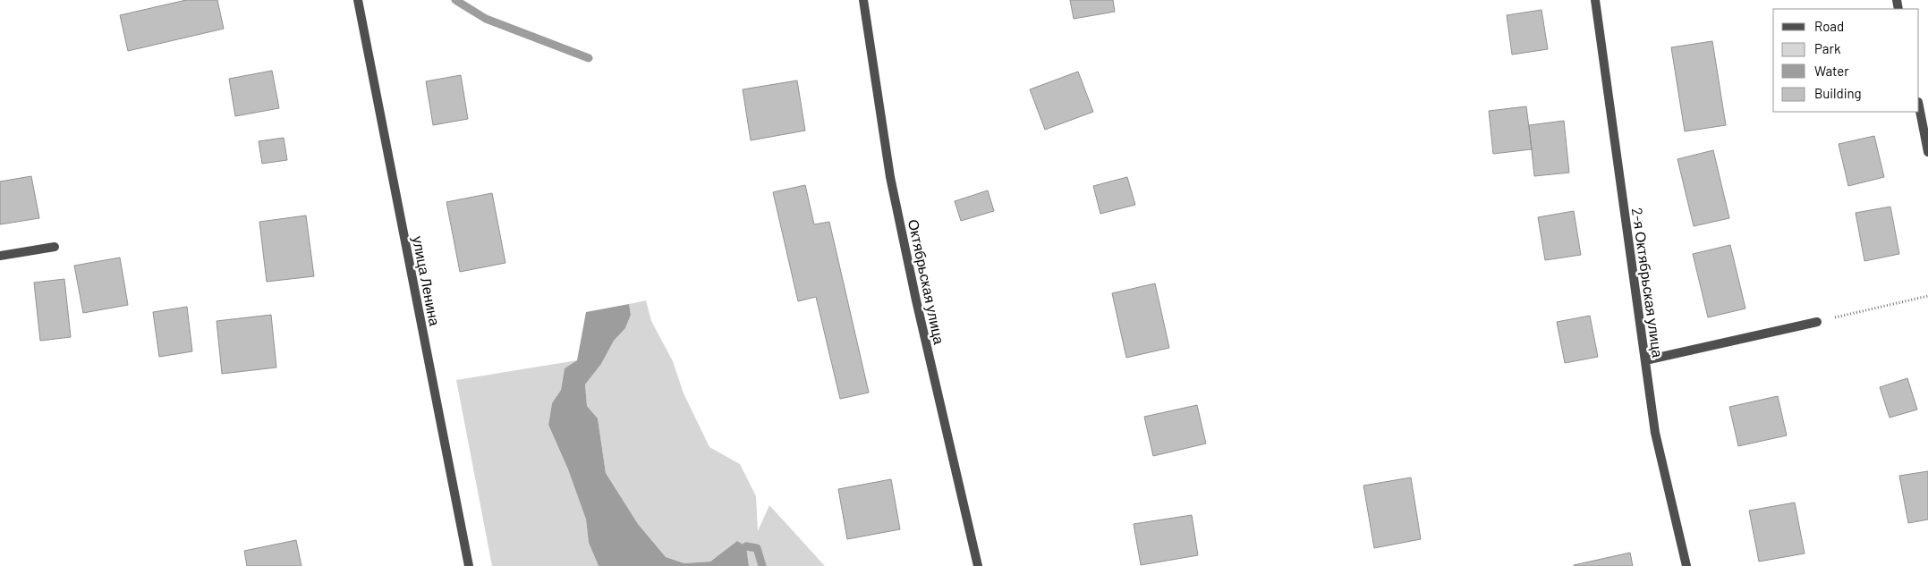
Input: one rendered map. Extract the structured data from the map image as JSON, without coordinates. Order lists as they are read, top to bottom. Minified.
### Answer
{"streets":{"street":["улица Ленина","Октябрьская улица","2-я Октябрьская улица"]},"legend":["Road","Park","Water","Building"]}
